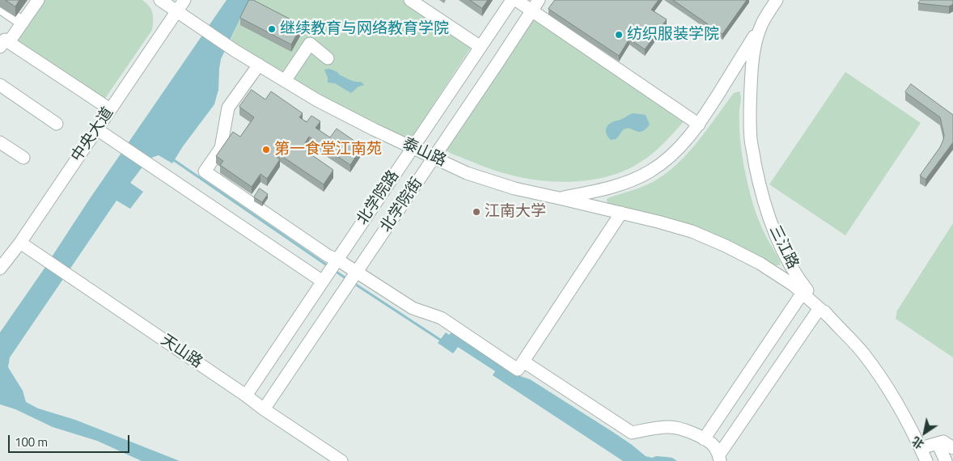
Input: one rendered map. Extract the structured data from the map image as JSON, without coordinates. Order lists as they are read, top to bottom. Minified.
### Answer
{"streets":{"street":["中央大道","泰山路","北学院路","北学院街","三江路","天山路"]},"crossings":[["中央大道","泰山路"],["中央大道","天山路"],["泰山路","北学院路"],["泰山路","北学院街"],["泰山路","三江路"],["北学院路","天山路"],["北学院街","天山路"]],"places":["继续教育与网络教育学院","纺织服装学院","第一食堂江南苑","江南大学"],"scale_bar":"100 m","north":"bottom left"}
